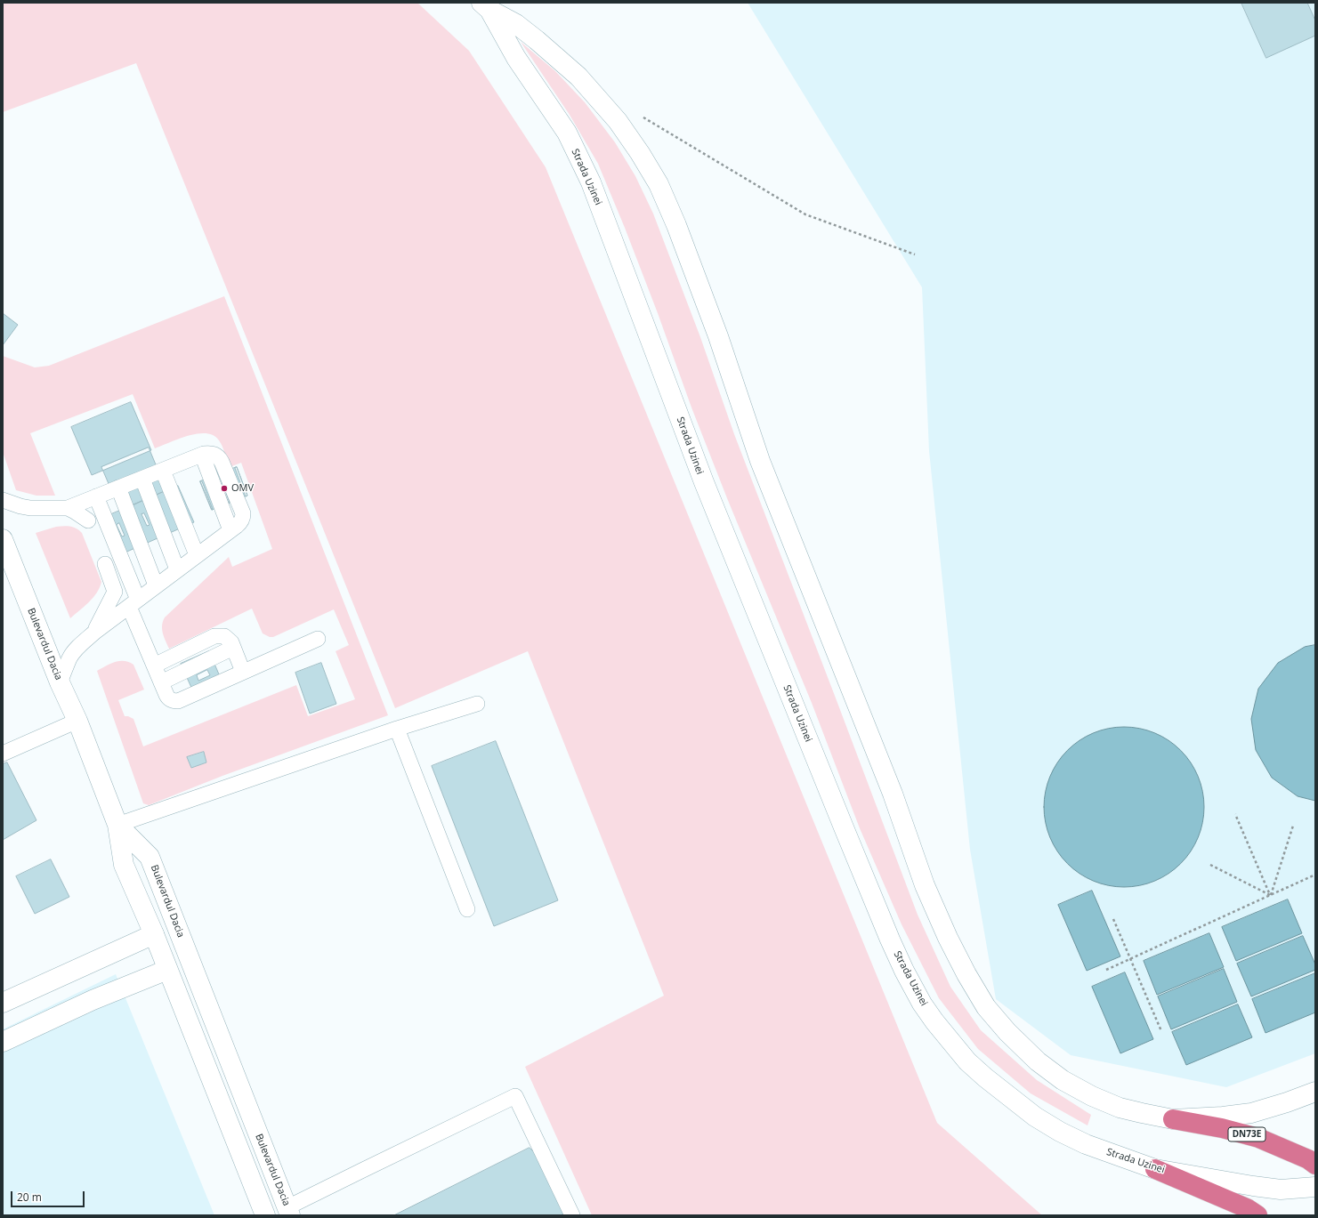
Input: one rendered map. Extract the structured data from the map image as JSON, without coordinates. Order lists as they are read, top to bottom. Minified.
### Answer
{"streets":{"highway":["DN73E"],"street":["Strada Uzinei","Bulevardul Dacia"]},"crossings":[["Strada Uzinei","DN73E"]],"places":["OMV"],"scale_bar":"20 m"}
